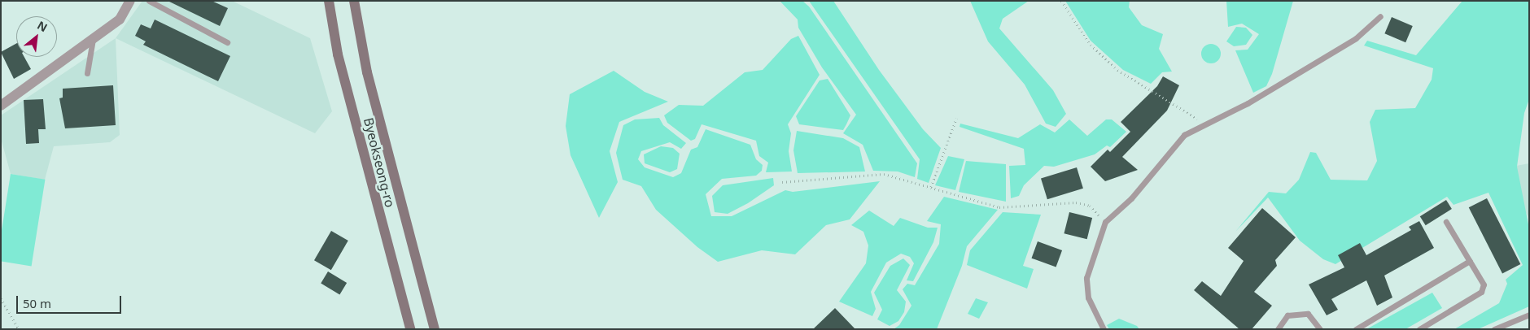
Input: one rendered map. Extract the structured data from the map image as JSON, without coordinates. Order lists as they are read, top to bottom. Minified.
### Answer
{"streets":{"main road":["Byeokseong-ro"]},"scale_bar":"50 m","north":"top right"}
